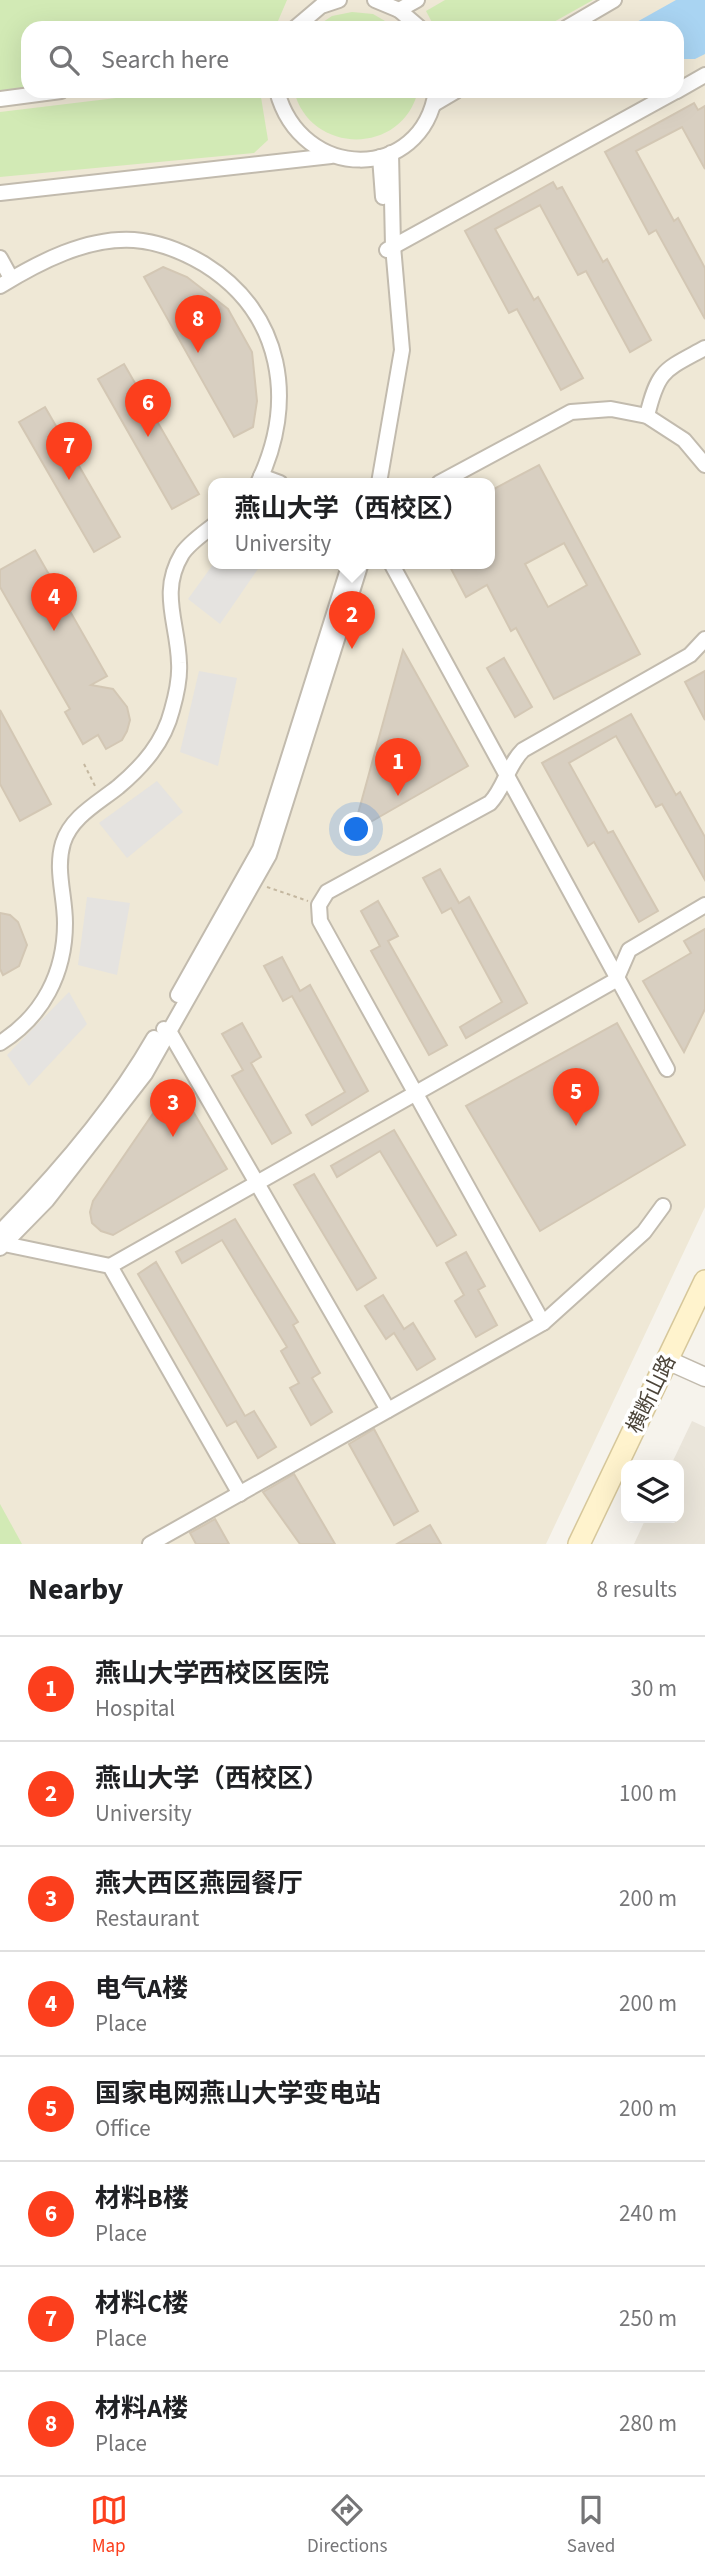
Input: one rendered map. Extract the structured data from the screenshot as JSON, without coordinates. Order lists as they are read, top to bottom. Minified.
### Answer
{"streets":{"main road":["横断山路"]},"page":{"search":"Search here","pins":["8","6","7","4","2","1","5","3"],"popup":["燕山大学（西校区）","University"],"heading":["Nearby","8 results"],"list":[{"mark":"1","name":"燕山大学西校区医院","note":"Hospital","value":"30 m"},{"mark":"2","name":"燕山大学（西校区）","note":"University","value":"100 m"},{"mark":"3","name":"燕大西区燕园餐厅","note":"Restaurant","value":"200 m"},{"mark":"4","name":"电气A楼","note":"Place","value":"200 m"},{"mark":"5","name":"国家电网燕山大学变电站","note":"Office","value":"200 m"},{"mark":"6","name":"材料B楼","note":"Place","value":"240 m"},{"mark":"7","name":"材料C楼","note":"Place","value":"250 m"},{"mark":"8","name":"材料A楼","note":"Place","value":"280 m"}],"nav":["Map","Directions","Saved"]}}
